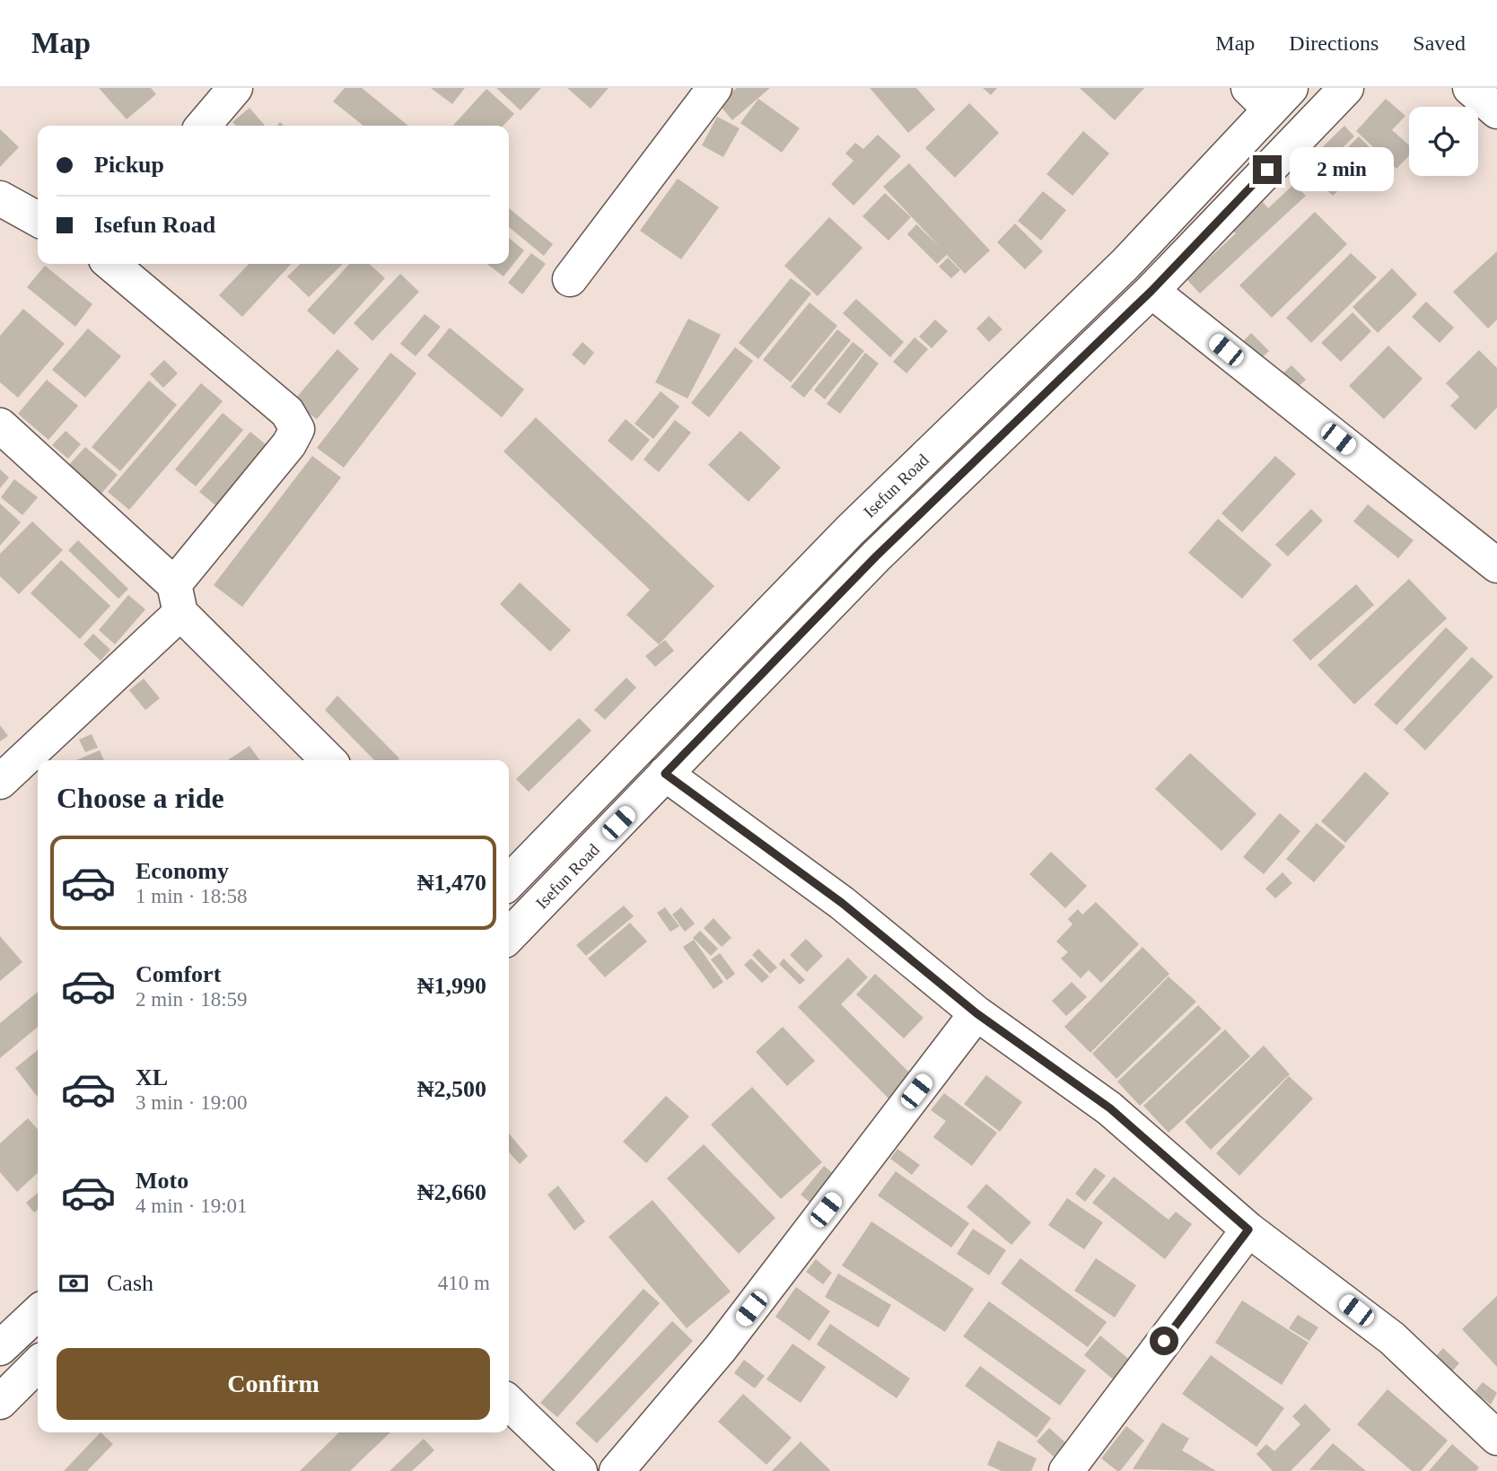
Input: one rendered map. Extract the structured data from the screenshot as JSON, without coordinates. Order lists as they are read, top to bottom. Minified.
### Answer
{"streets":{"street":["Isefun Road"]},"page":{"header":"Map","nav":["Map","Directions","Saved"],"banner":["Pickup","Isefun Road"],"bubble":"2 min","heading":"Choose a ride","list":[{"name":"Economy","note":"1 min · 18:58","value":"₦1,470"},{"name":"Comfort","note":"2 min · 18:59","value":"₦1,990"},{"name":"XL","note":"3 min · 19:00","value":"₦2,500"},{"name":"Moto","note":"4 min · 19:01","value":"₦2,660"}],"pay":["Cash","410 m"],"buttons":"Confirm"}}
